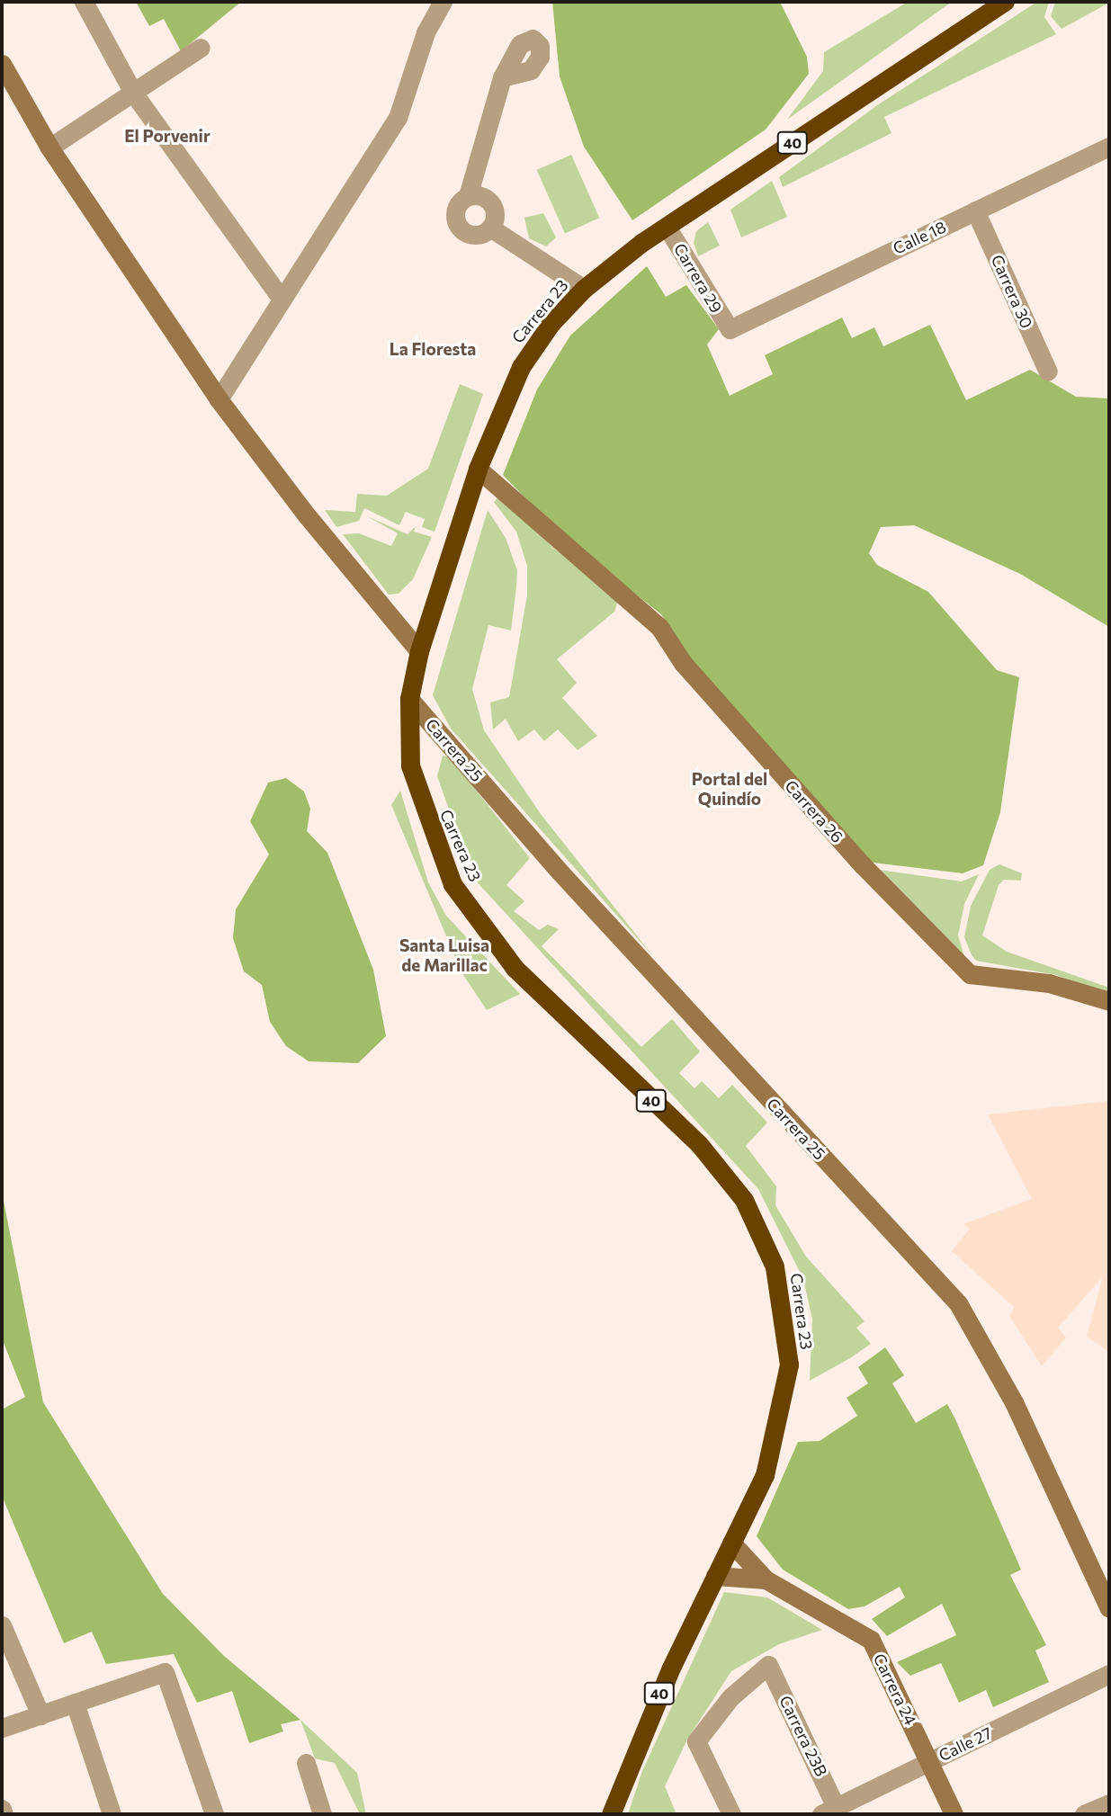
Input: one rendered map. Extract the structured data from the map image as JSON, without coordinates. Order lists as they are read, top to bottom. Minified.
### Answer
{"streets":{"highway":["40","Carrera 23"],"street":["Calle 18","Carrera 29","Carrera 30","Carrera 25","Carrera 26","Carrera 24","Carrera 23B","Calle 27"]},"crossings":[["Calle 18","Carrera 29"],["Calle 18","Carrera 30"],["Carrera 29","Carrera 23"],["Carrera 23","Carrera 25"],["Carrera 23","Carrera 26"],["Carrera 23","Carrera 24"],["Carrera 24","Calle 27"],["Carrera 23B","Calle 27"]],"districts":["El Porvenir","La Floresta","Portal del Quindío","Santa Luisa de Marillac"]}
